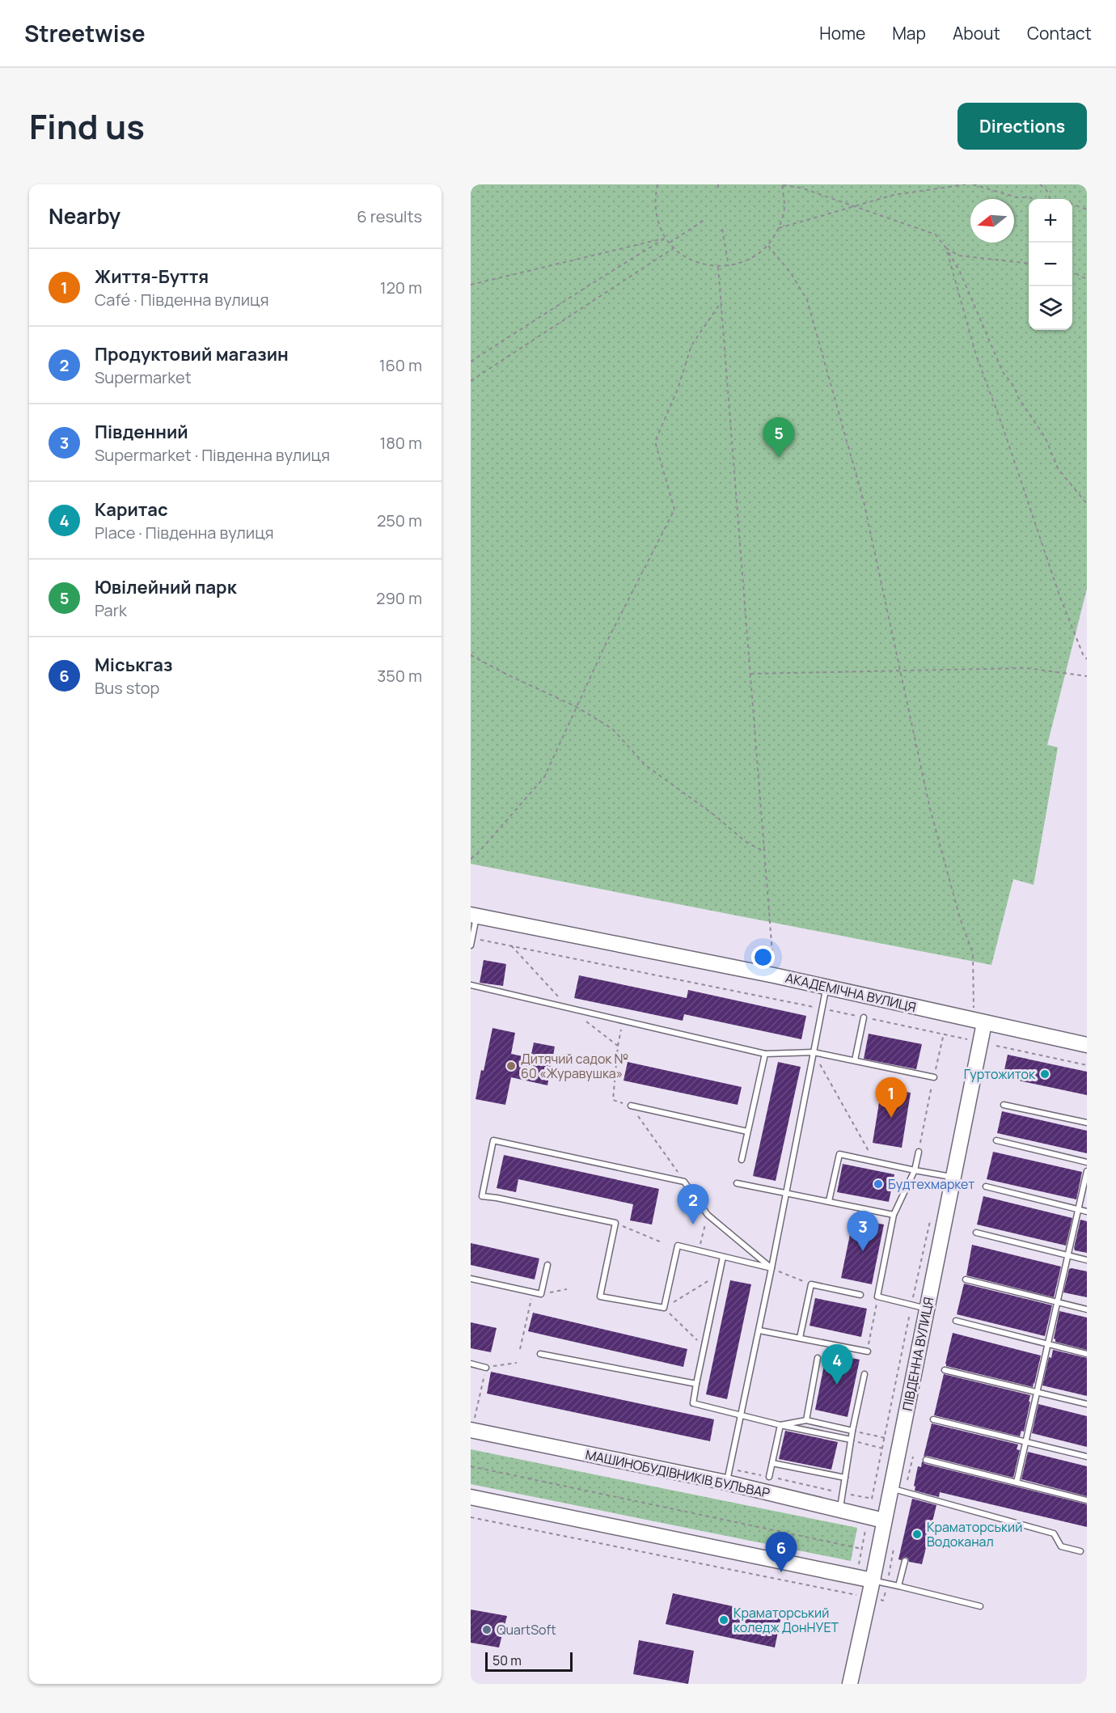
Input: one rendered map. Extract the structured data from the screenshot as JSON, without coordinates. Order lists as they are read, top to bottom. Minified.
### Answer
{"streets":{"street":["АКАДЕМІЧНА ВУЛИЦЯ","ПІВДЕННА ВУЛИЦЯ","МАШИНОБУДІВНИКІВ БУЛЬВАР"]},"crossings":[["АКАДЕМІЧНА ВУЛИЦЯ","ПІВДЕННА ВУЛИЦЯ"],["ПІВДЕННА ВУЛИЦЯ","МАШИНОБУДІВНИКІВ БУЛЬВАР"]],"places":["Дитячий садок № 60 «Журавушка»","Гуртожиток","Будтехмаркет","Краматорський Водоканал","Краматорський коледж ДонНУЕТ","QuartSoft"],"scale_bar":"50 m","north":"left","page":{"header":"Streetwise","nav":["Home","Map","About","Contact"],"title":"Find us","buttons":"Directions","heading":["Nearby","6 results"],"map_buttons":["+","−"],"list":[{"mark":"1","name":"Життя-Буття","note":"Café · Південна вулиця","value":"120 m"},{"mark":"2","name":"Продуктовий магазин","note":"Supermarket","value":"160 m"},{"mark":"3","name":"Південний","note":"Supermarket · Південна вулиця","value":"180 m"},{"mark":"4","name":"Каритас","note":"Place · Південна вулиця","value":"250 m"},{"mark":"5","name":"Ювілейний парк","note":"Park","value":"290 m"},{"mark":"6","name":"Міськгаз","note":"Bus stop","value":"350 m"}],"pins":["5","1","2","3","4","6"],"scale":"50 m"}}
